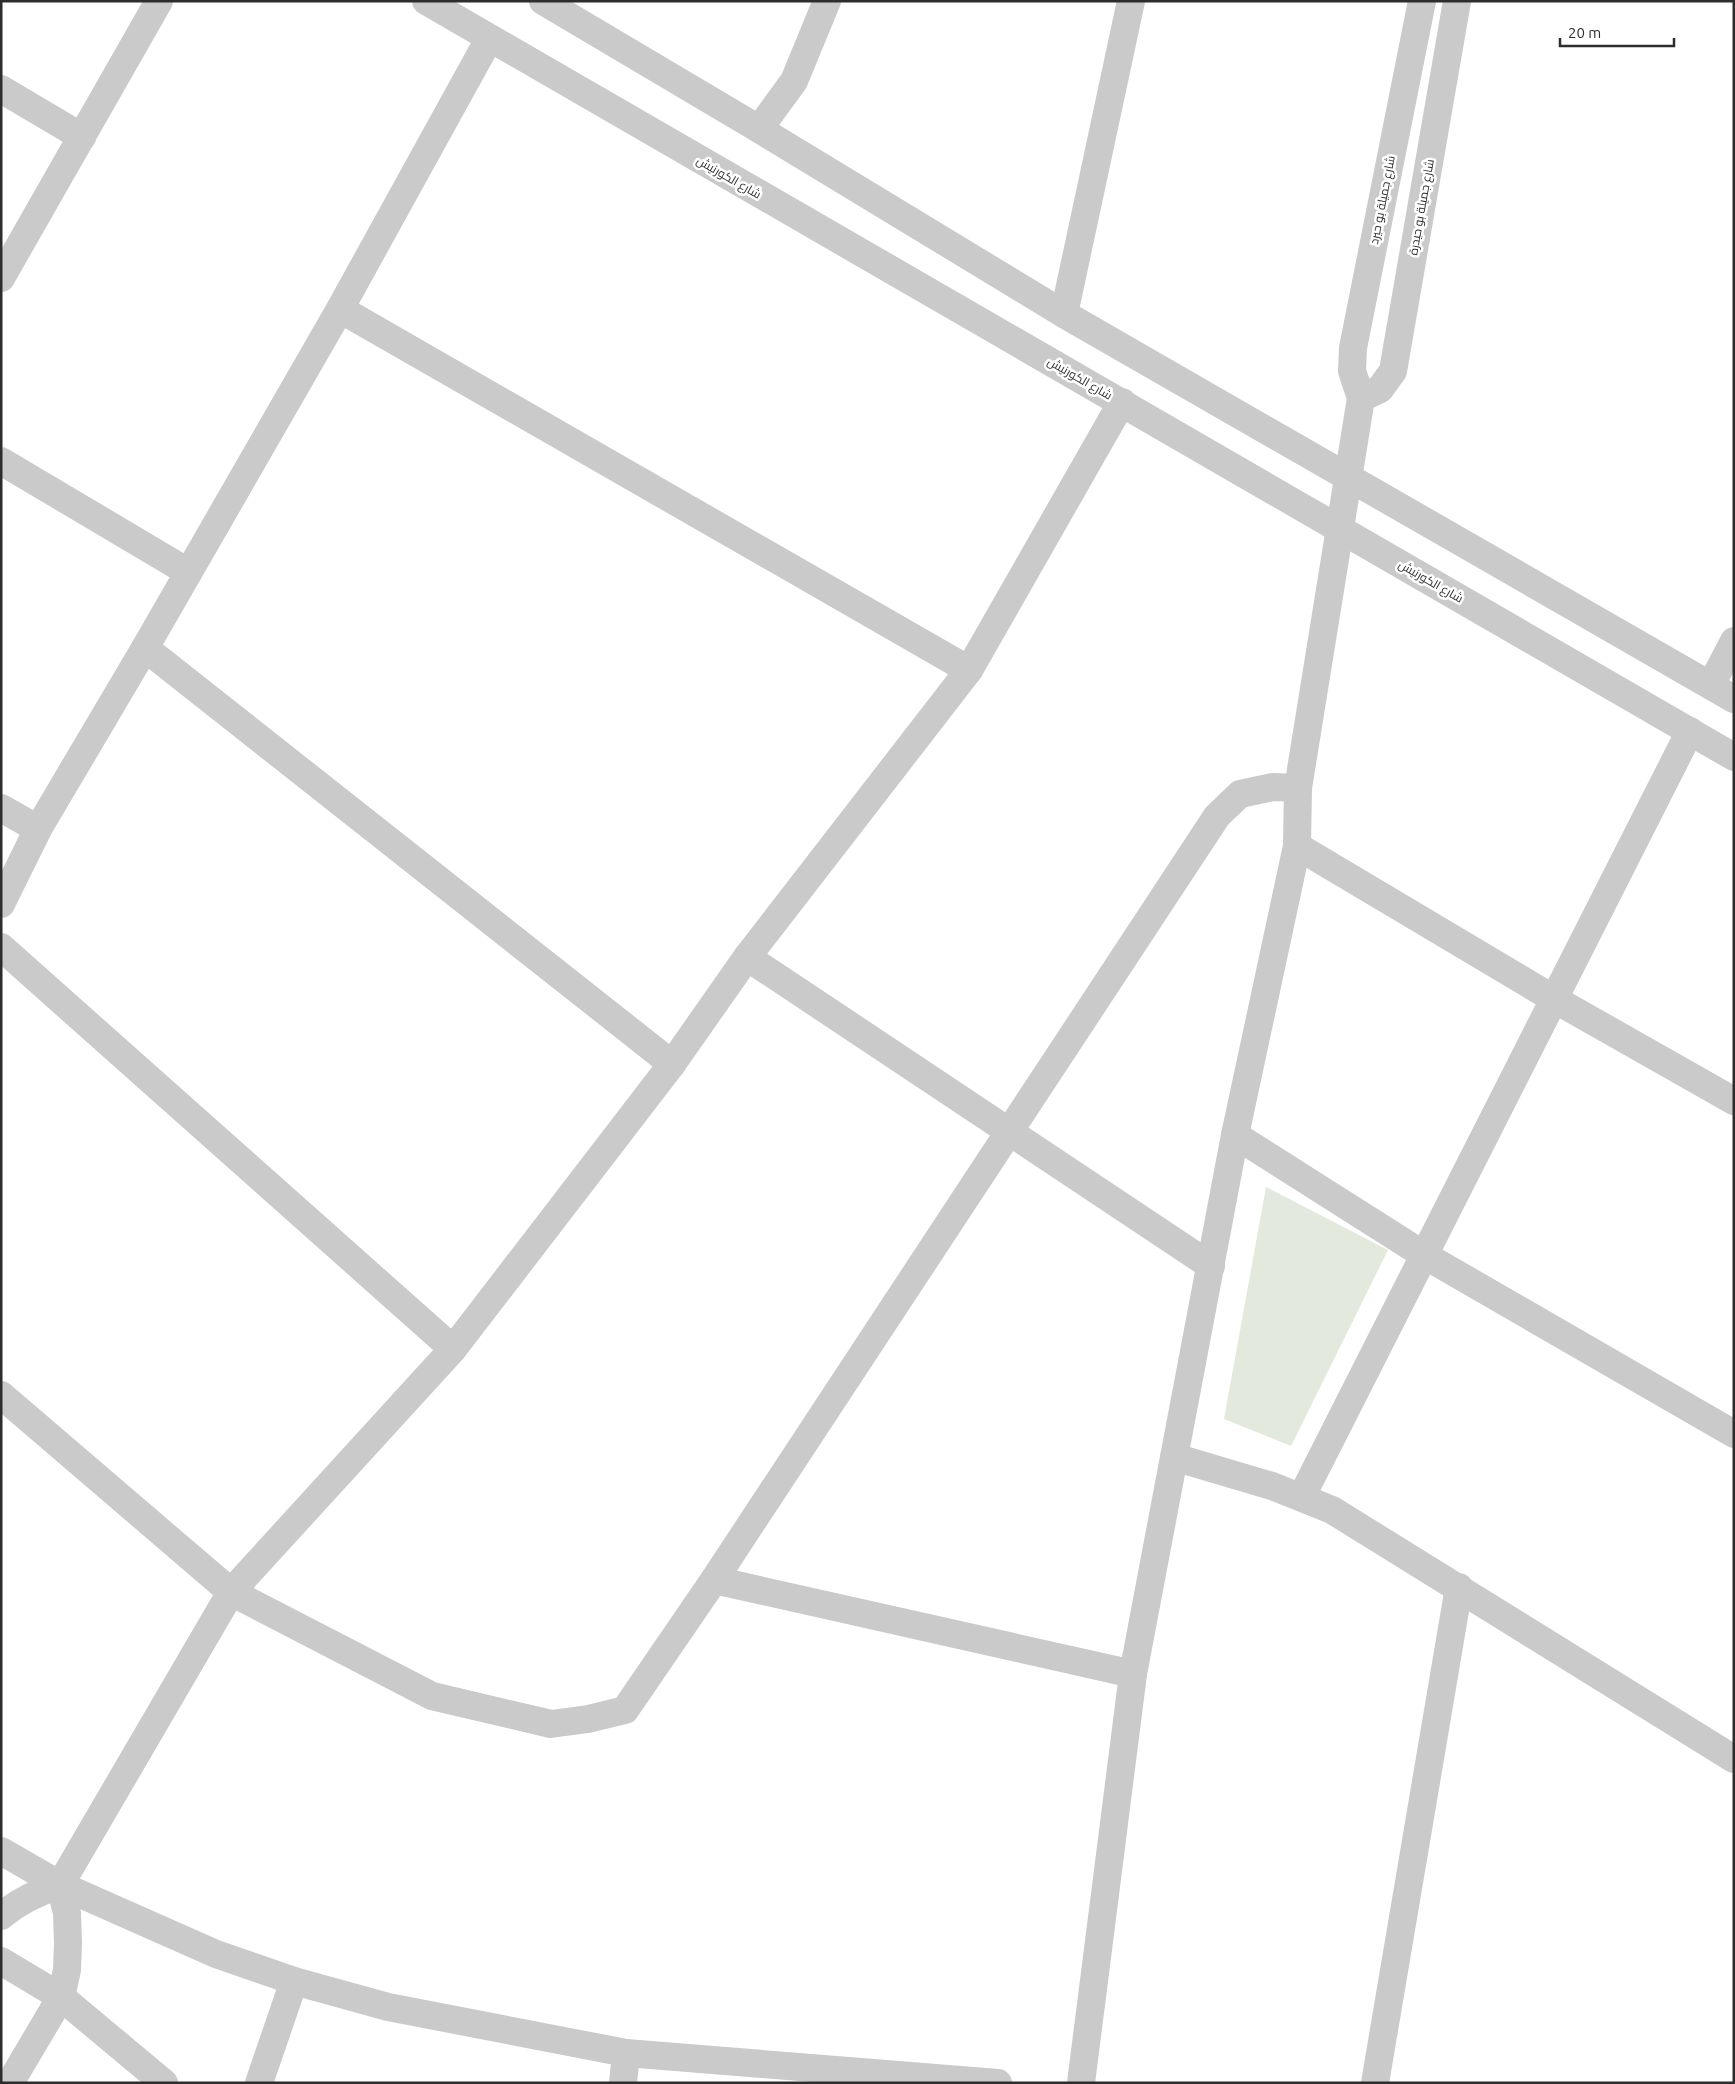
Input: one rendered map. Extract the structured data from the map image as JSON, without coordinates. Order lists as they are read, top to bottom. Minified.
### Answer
{"streets":{"street":["شارع الكورنيش","شارع جميلة بو حيرد","شارع جميلة بو حيدرة"]},"crossings":[["شارع جميلة بو حيرد","شارع جميلة بو حيدرة"]],"scale_bar":"20 m"}
